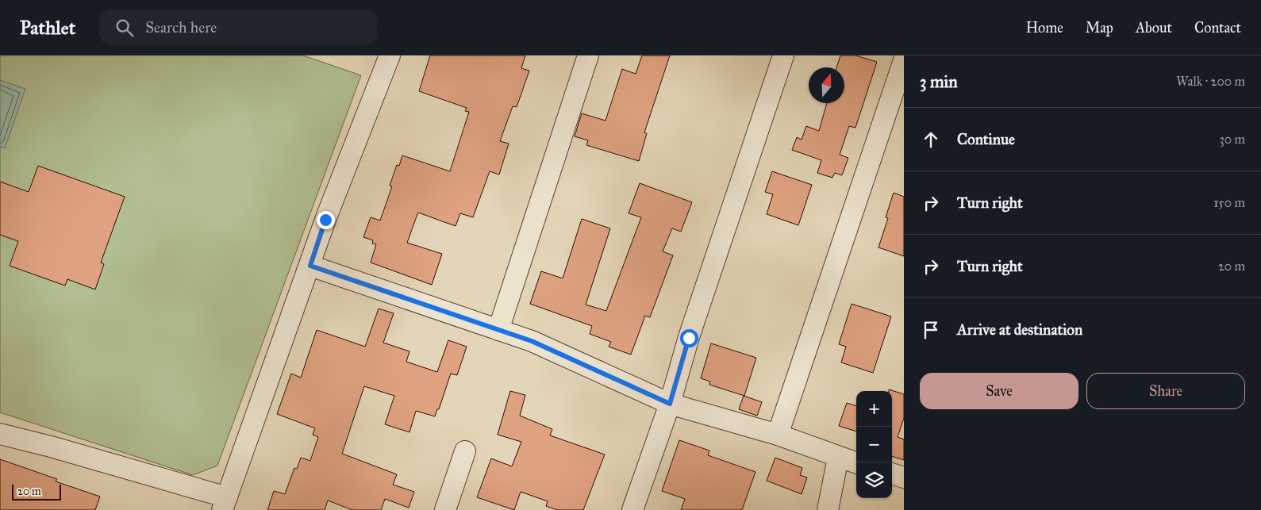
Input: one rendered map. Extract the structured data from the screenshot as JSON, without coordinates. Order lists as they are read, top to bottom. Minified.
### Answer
{"scale_bar":"20 m","north":"top","page":{"header":"Pathlet","search":"Search here","nav":["Home","Map","About","Contact"],"heading":["3 min","Walk · 200 m"],"list":[["Continue","30 m"],["Turn right","150 m"],["Turn right","20 m"],"Arrive at destination"],"buttons":["Save","Share"],"map_buttons":["+","−"],"scale":"20 m"}}
